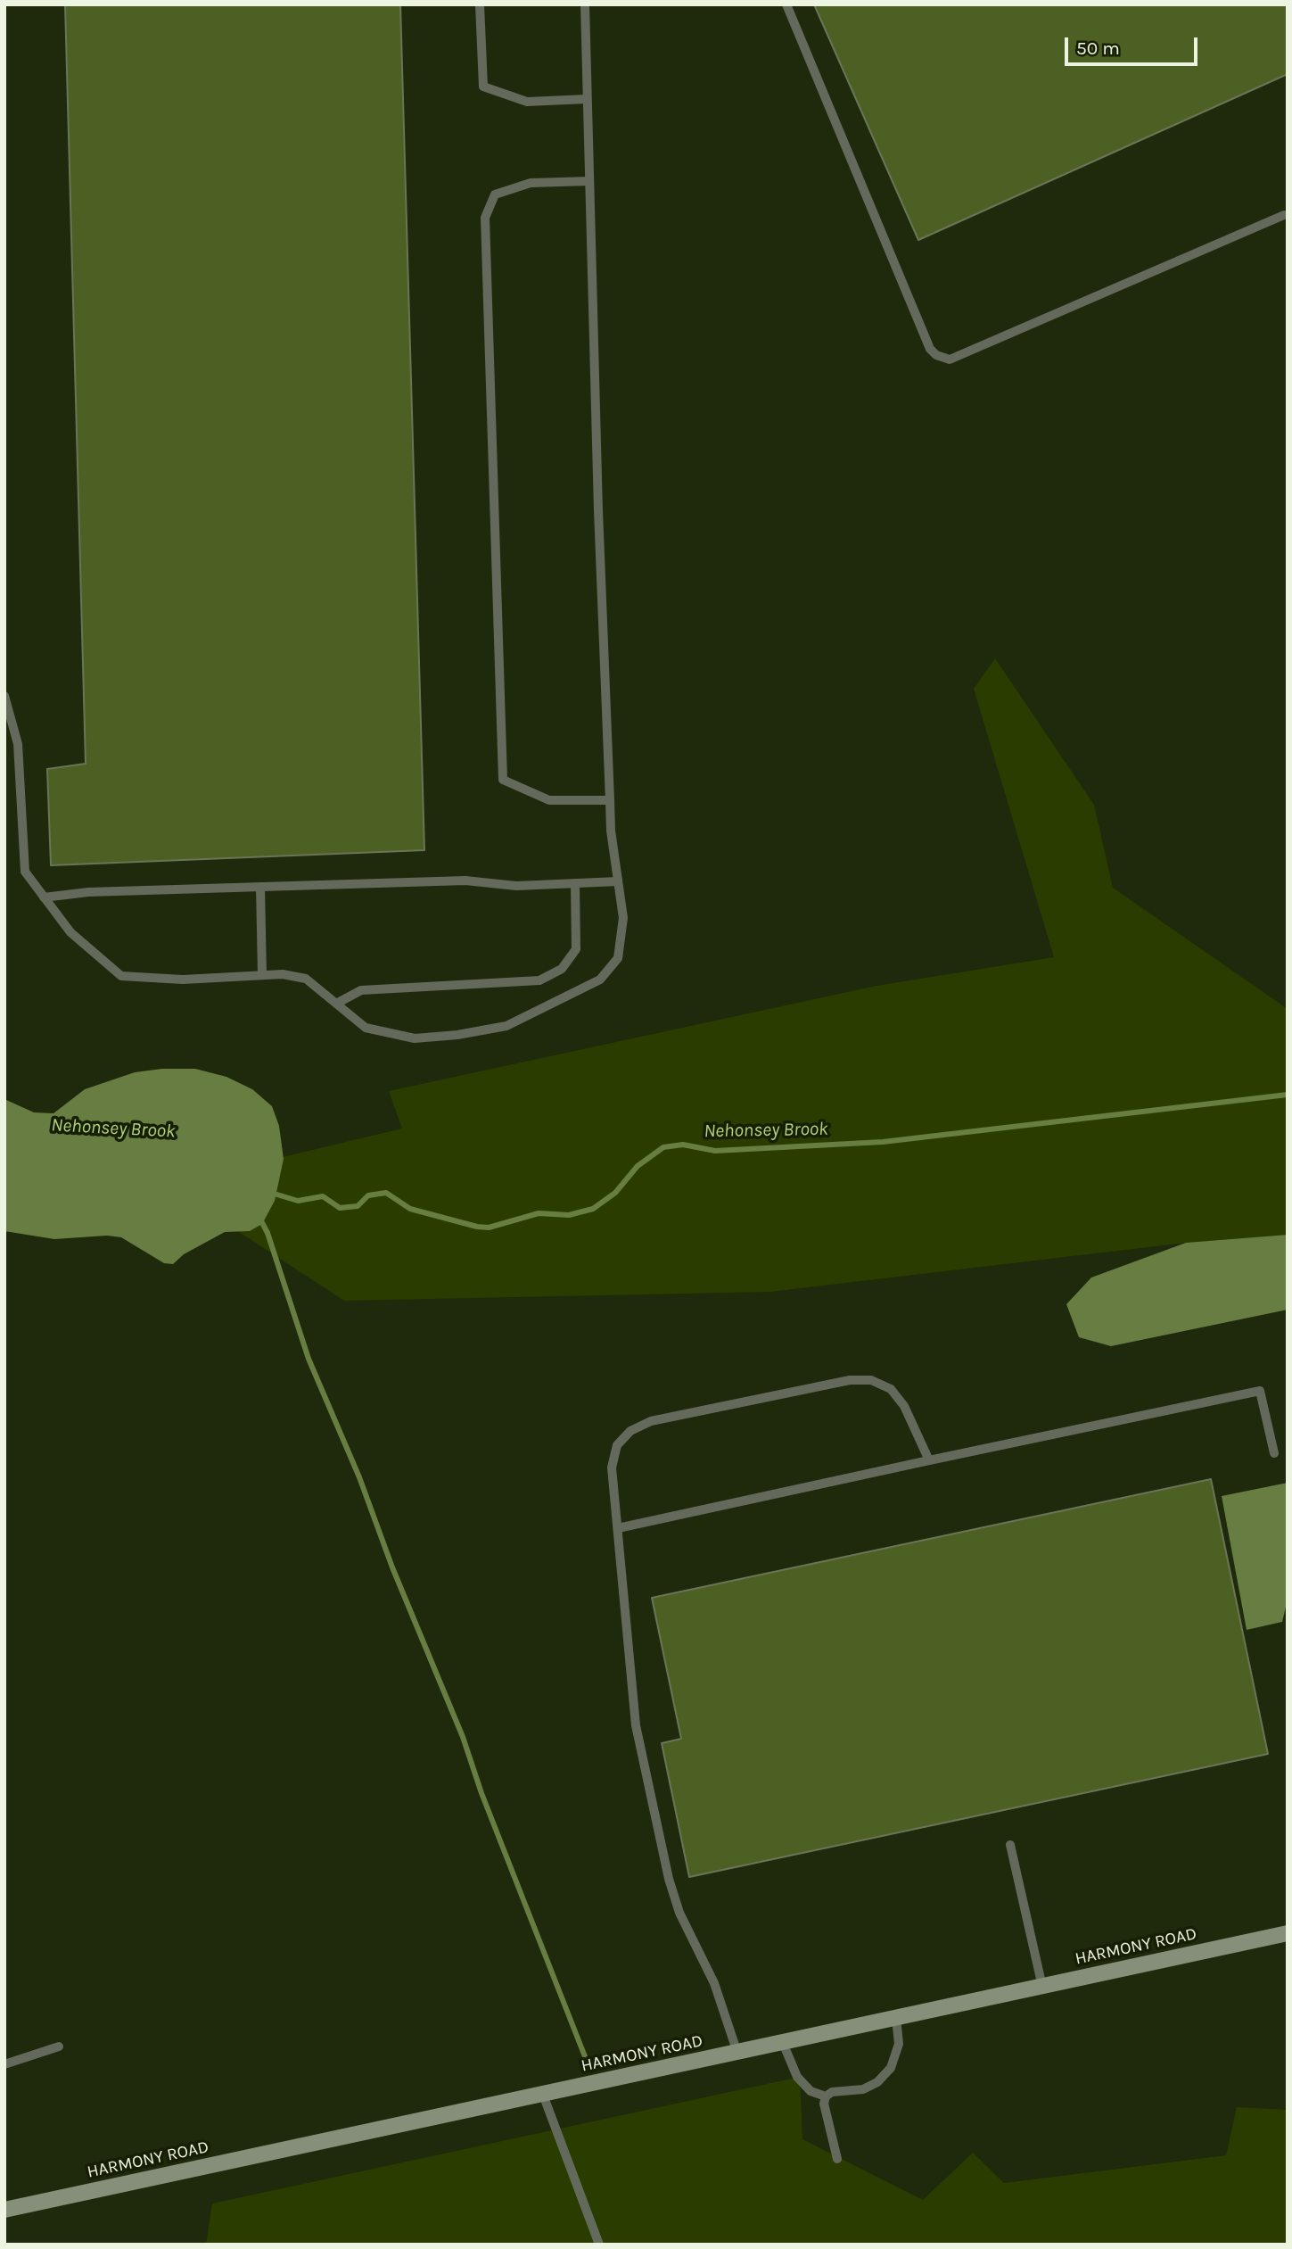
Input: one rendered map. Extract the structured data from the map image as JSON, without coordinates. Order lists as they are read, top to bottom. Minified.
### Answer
{"streets":{"main road":["HARMONY ROAD"]},"water":["Nehonsey Brook"],"scale_bar":"50 m"}
